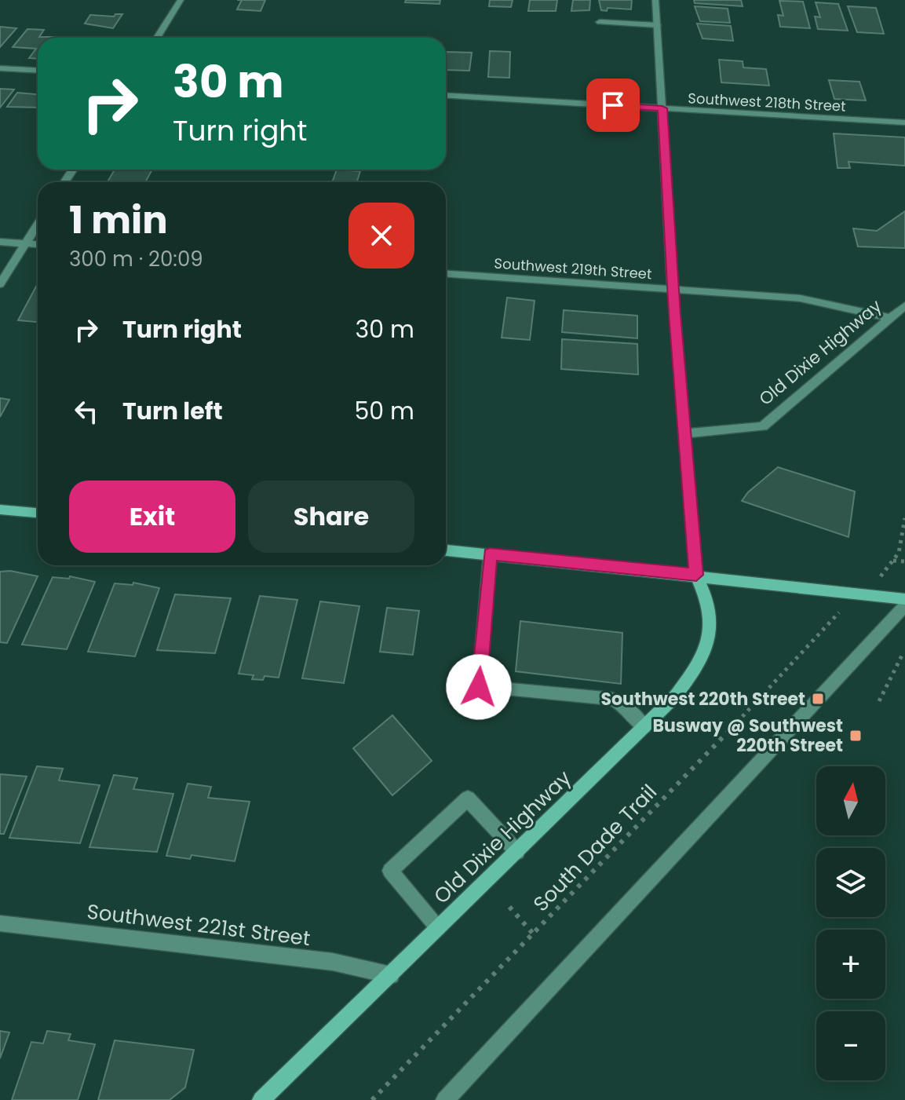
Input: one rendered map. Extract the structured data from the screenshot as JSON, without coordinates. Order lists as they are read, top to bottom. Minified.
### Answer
{"streets":{"street":["Southwest 218th Street","Southwest 219th Street","Old Dixie Highway","Southwest 221st Street"],"path":["South Dade Trail"]},"crossings":[["Southwest 219th Street","Old Dixie Highway"],["Old Dixie Highway","Southwest 221st Street"]],"places":{"transit":["Southwest 220th Street","Busway @ Southwest 220th Street"]},"north":"top","page":{"turn":["30 m","Turn right"],"heading":["1 min","300 m · 20:09"],"list":[{"name":"Turn right","value":"30 m"},{"name":"Turn left","value":"50 m"}],"buttons":["Exit","Share"],"map_buttons":["+","−"]}}
